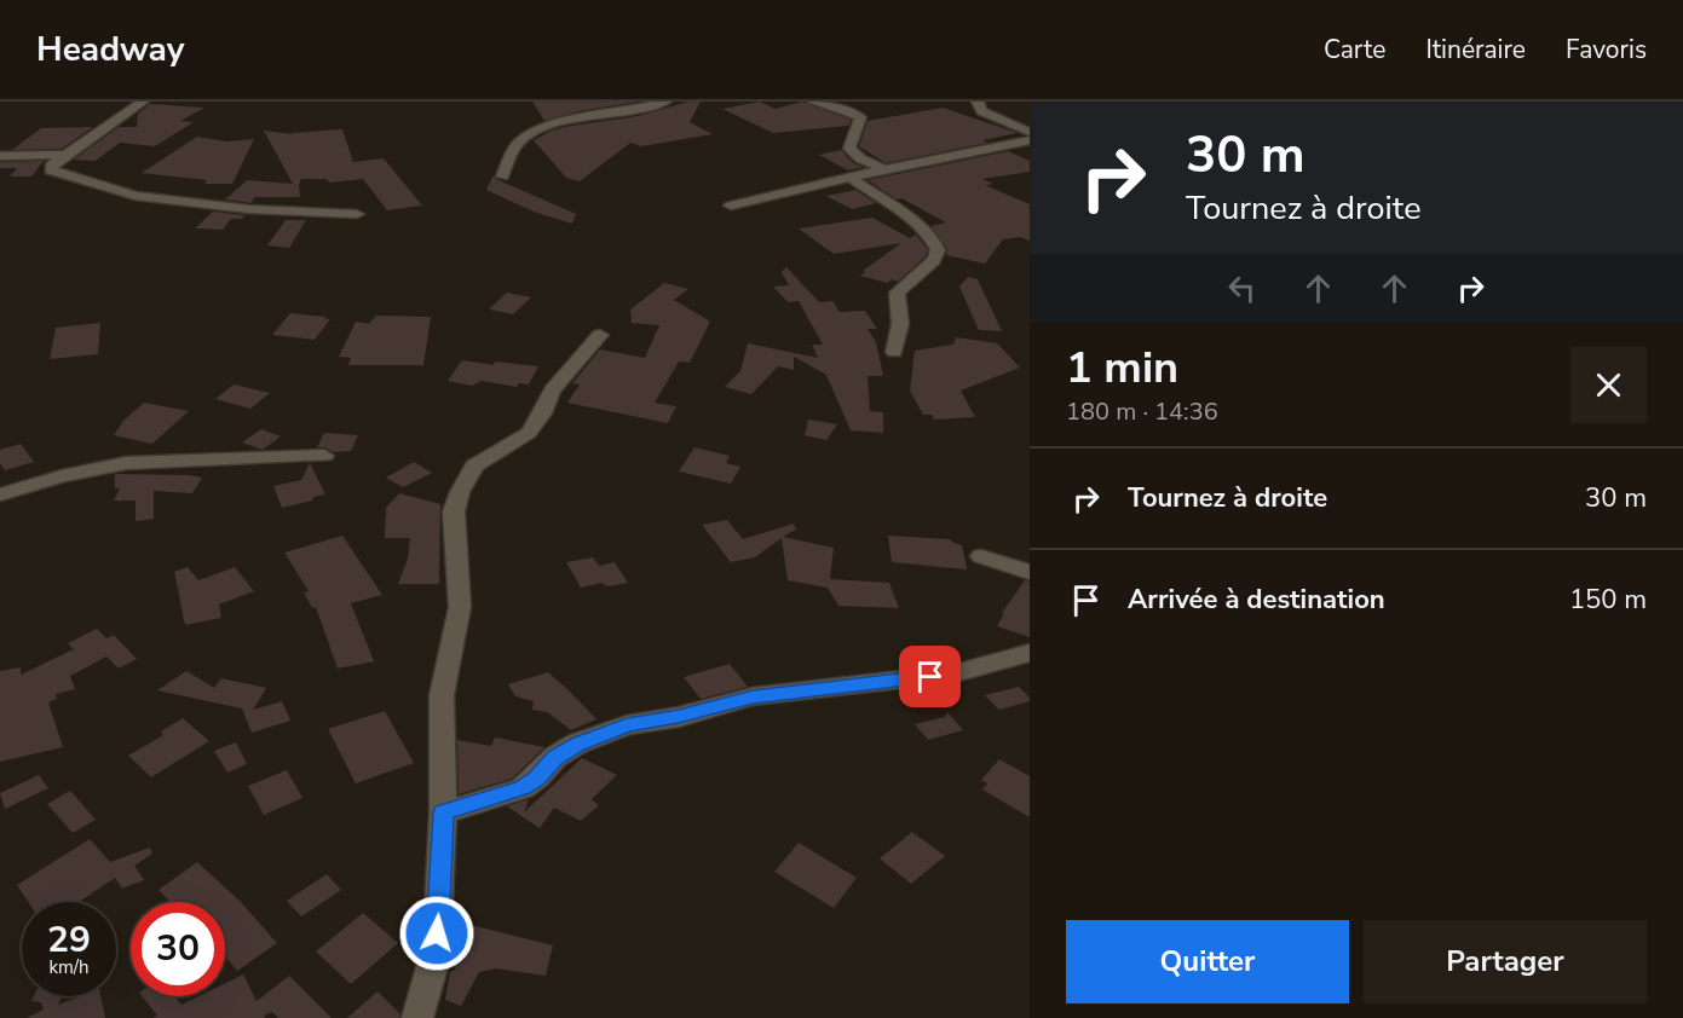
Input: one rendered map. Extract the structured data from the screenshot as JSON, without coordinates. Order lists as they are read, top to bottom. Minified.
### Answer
{"page":{"header":"Headway","nav":["Carte","Itinéraire","Favoris"],"turn":["30 m","Tournez à droite"],"heading":["1 min","180 m · 14:36"],"list":[{"name":"Tournez à droite","value":"30 m"},{"name":"Arrivée à destination","value":"150 m"}],"speed":"29 km/h","limit":"30","buttons":["Quitter","Partager"]}}
